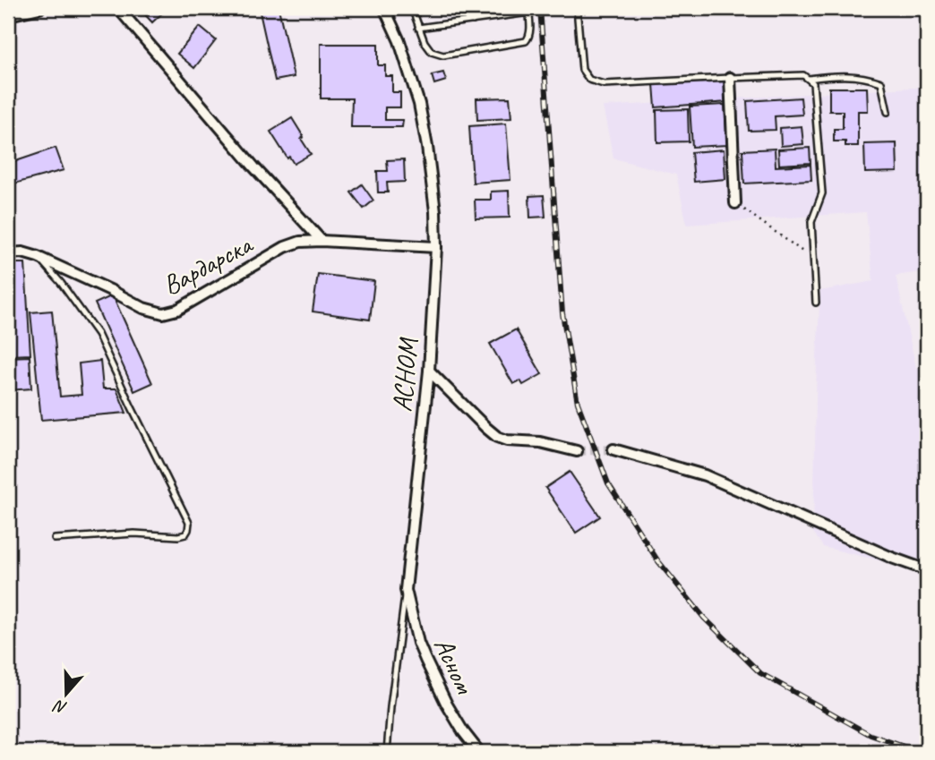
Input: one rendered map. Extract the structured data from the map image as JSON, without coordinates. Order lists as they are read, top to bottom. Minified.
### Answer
{"streets":{"street":["Вардарска","АСНОМ","Асном"]},"crossings":[["Вардарска","АСНОМ"],["АСНОМ","Асном"]],"north":"bottom"}
